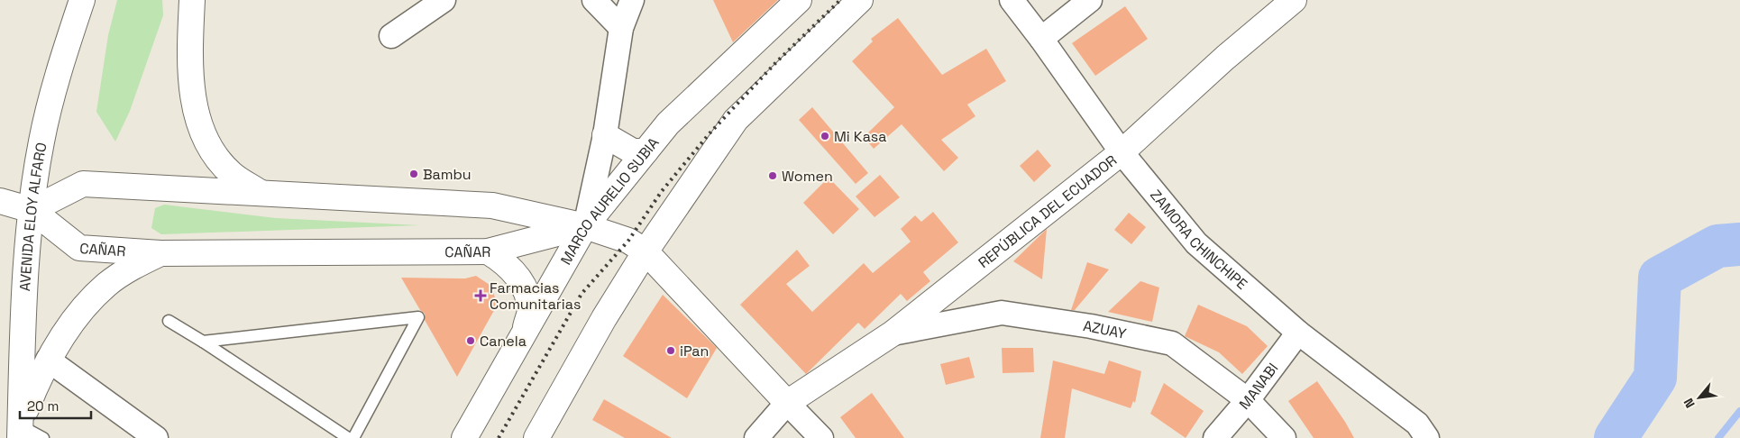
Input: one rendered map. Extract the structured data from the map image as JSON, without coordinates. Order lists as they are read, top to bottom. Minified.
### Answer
{"streets":{"main road":["MARCO AURELIO SUBIA","REPÚBLICA DEL ECUADOR","AVENIDA ELOY ALFARO","CAÑAR"],"street":["ZAMORA CHINCHIPE","AZUAY","MANABI"]},"crossings":[["MARCO AURELIO SUBIA","CAÑAR"],["REPÚBLICA DEL ECUADOR","ZAMORA CHINCHIPE"],["REPÚBLICA DEL ECUADOR","AZUAY"],["AVENIDA ELOY ALFARO","CAÑAR"],["ZAMORA CHINCHIPE","MANABI"],["AZUAY","MANABI"]],"places":{"other":["Mi Kasa","Bambu","Women","Canela","iPan"],"health":["Farmacias Comunitarias"]},"scale_bar":"20 m","north":"bottom left"}
